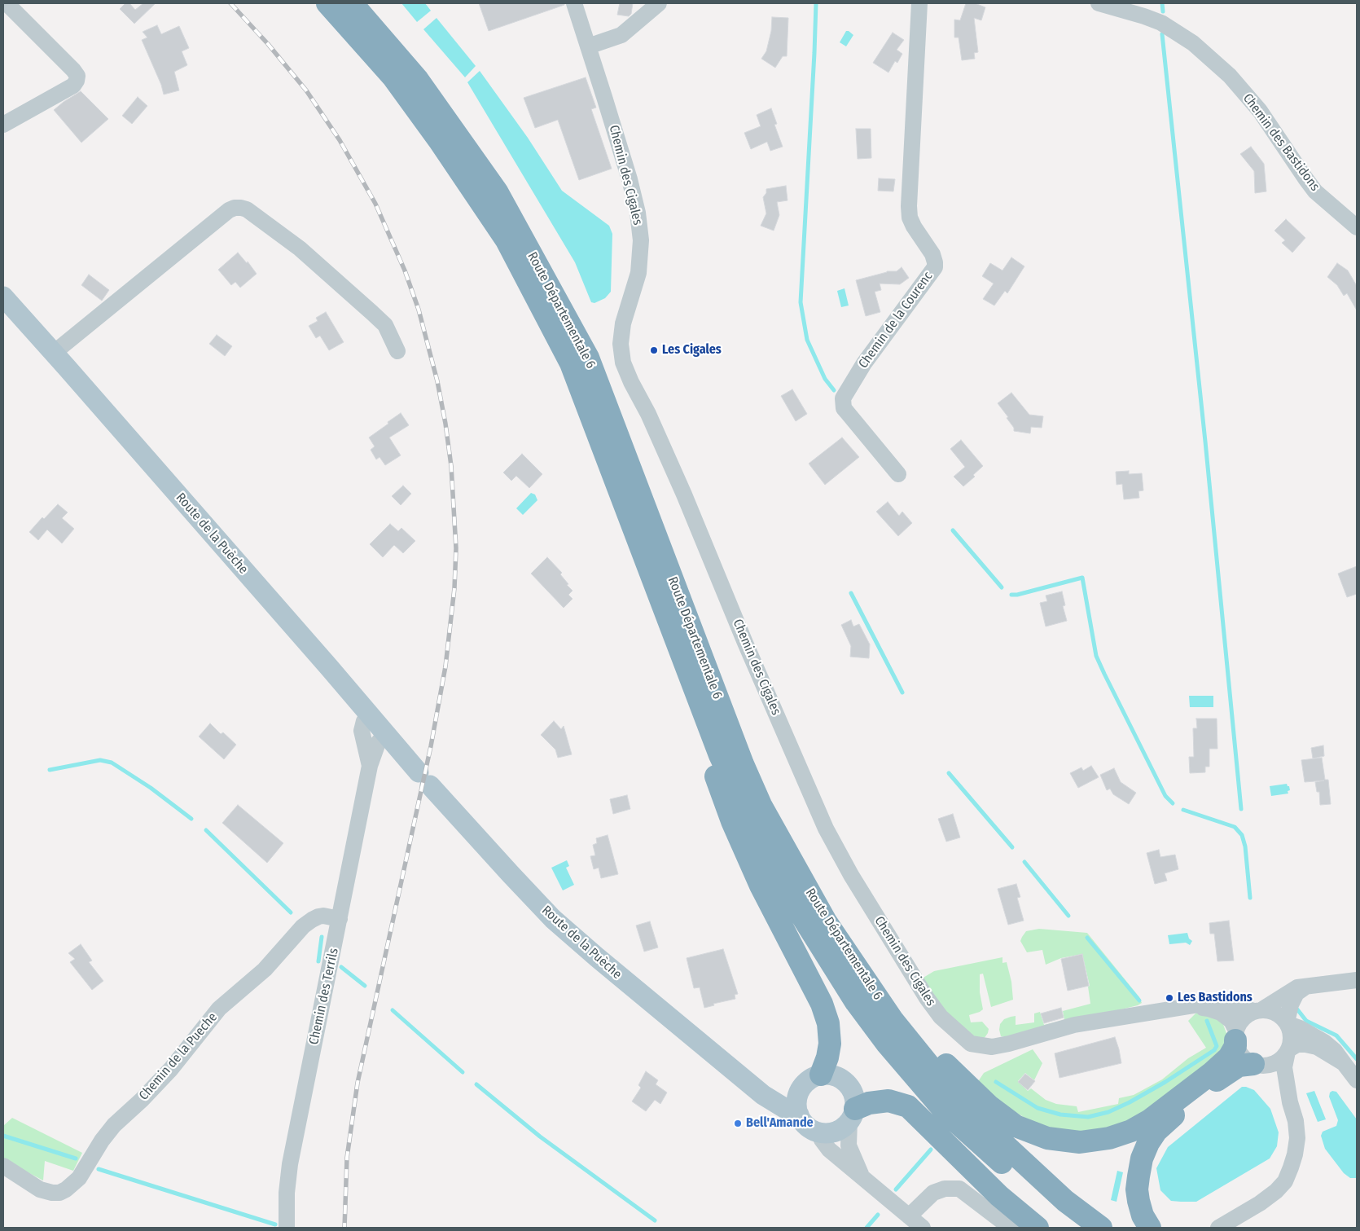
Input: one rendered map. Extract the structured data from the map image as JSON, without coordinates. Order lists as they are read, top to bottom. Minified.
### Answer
{"streets":{"highway":["Route Départementale 6"],"main road":["Route de la Puèche"],"street":["Chemin des Bastidons","Chemin des Cigales","Chemin de la Courenc","Chemin des Terrils","Chemin de la Pueche"]},"crossings":[["Route de la Puèche","Chemin des Terrils"],["Chemin des Terrils","Chemin de la Pueche"]],"places":["Les Cigales","Les Bastidons","Bell'Amande"]}
